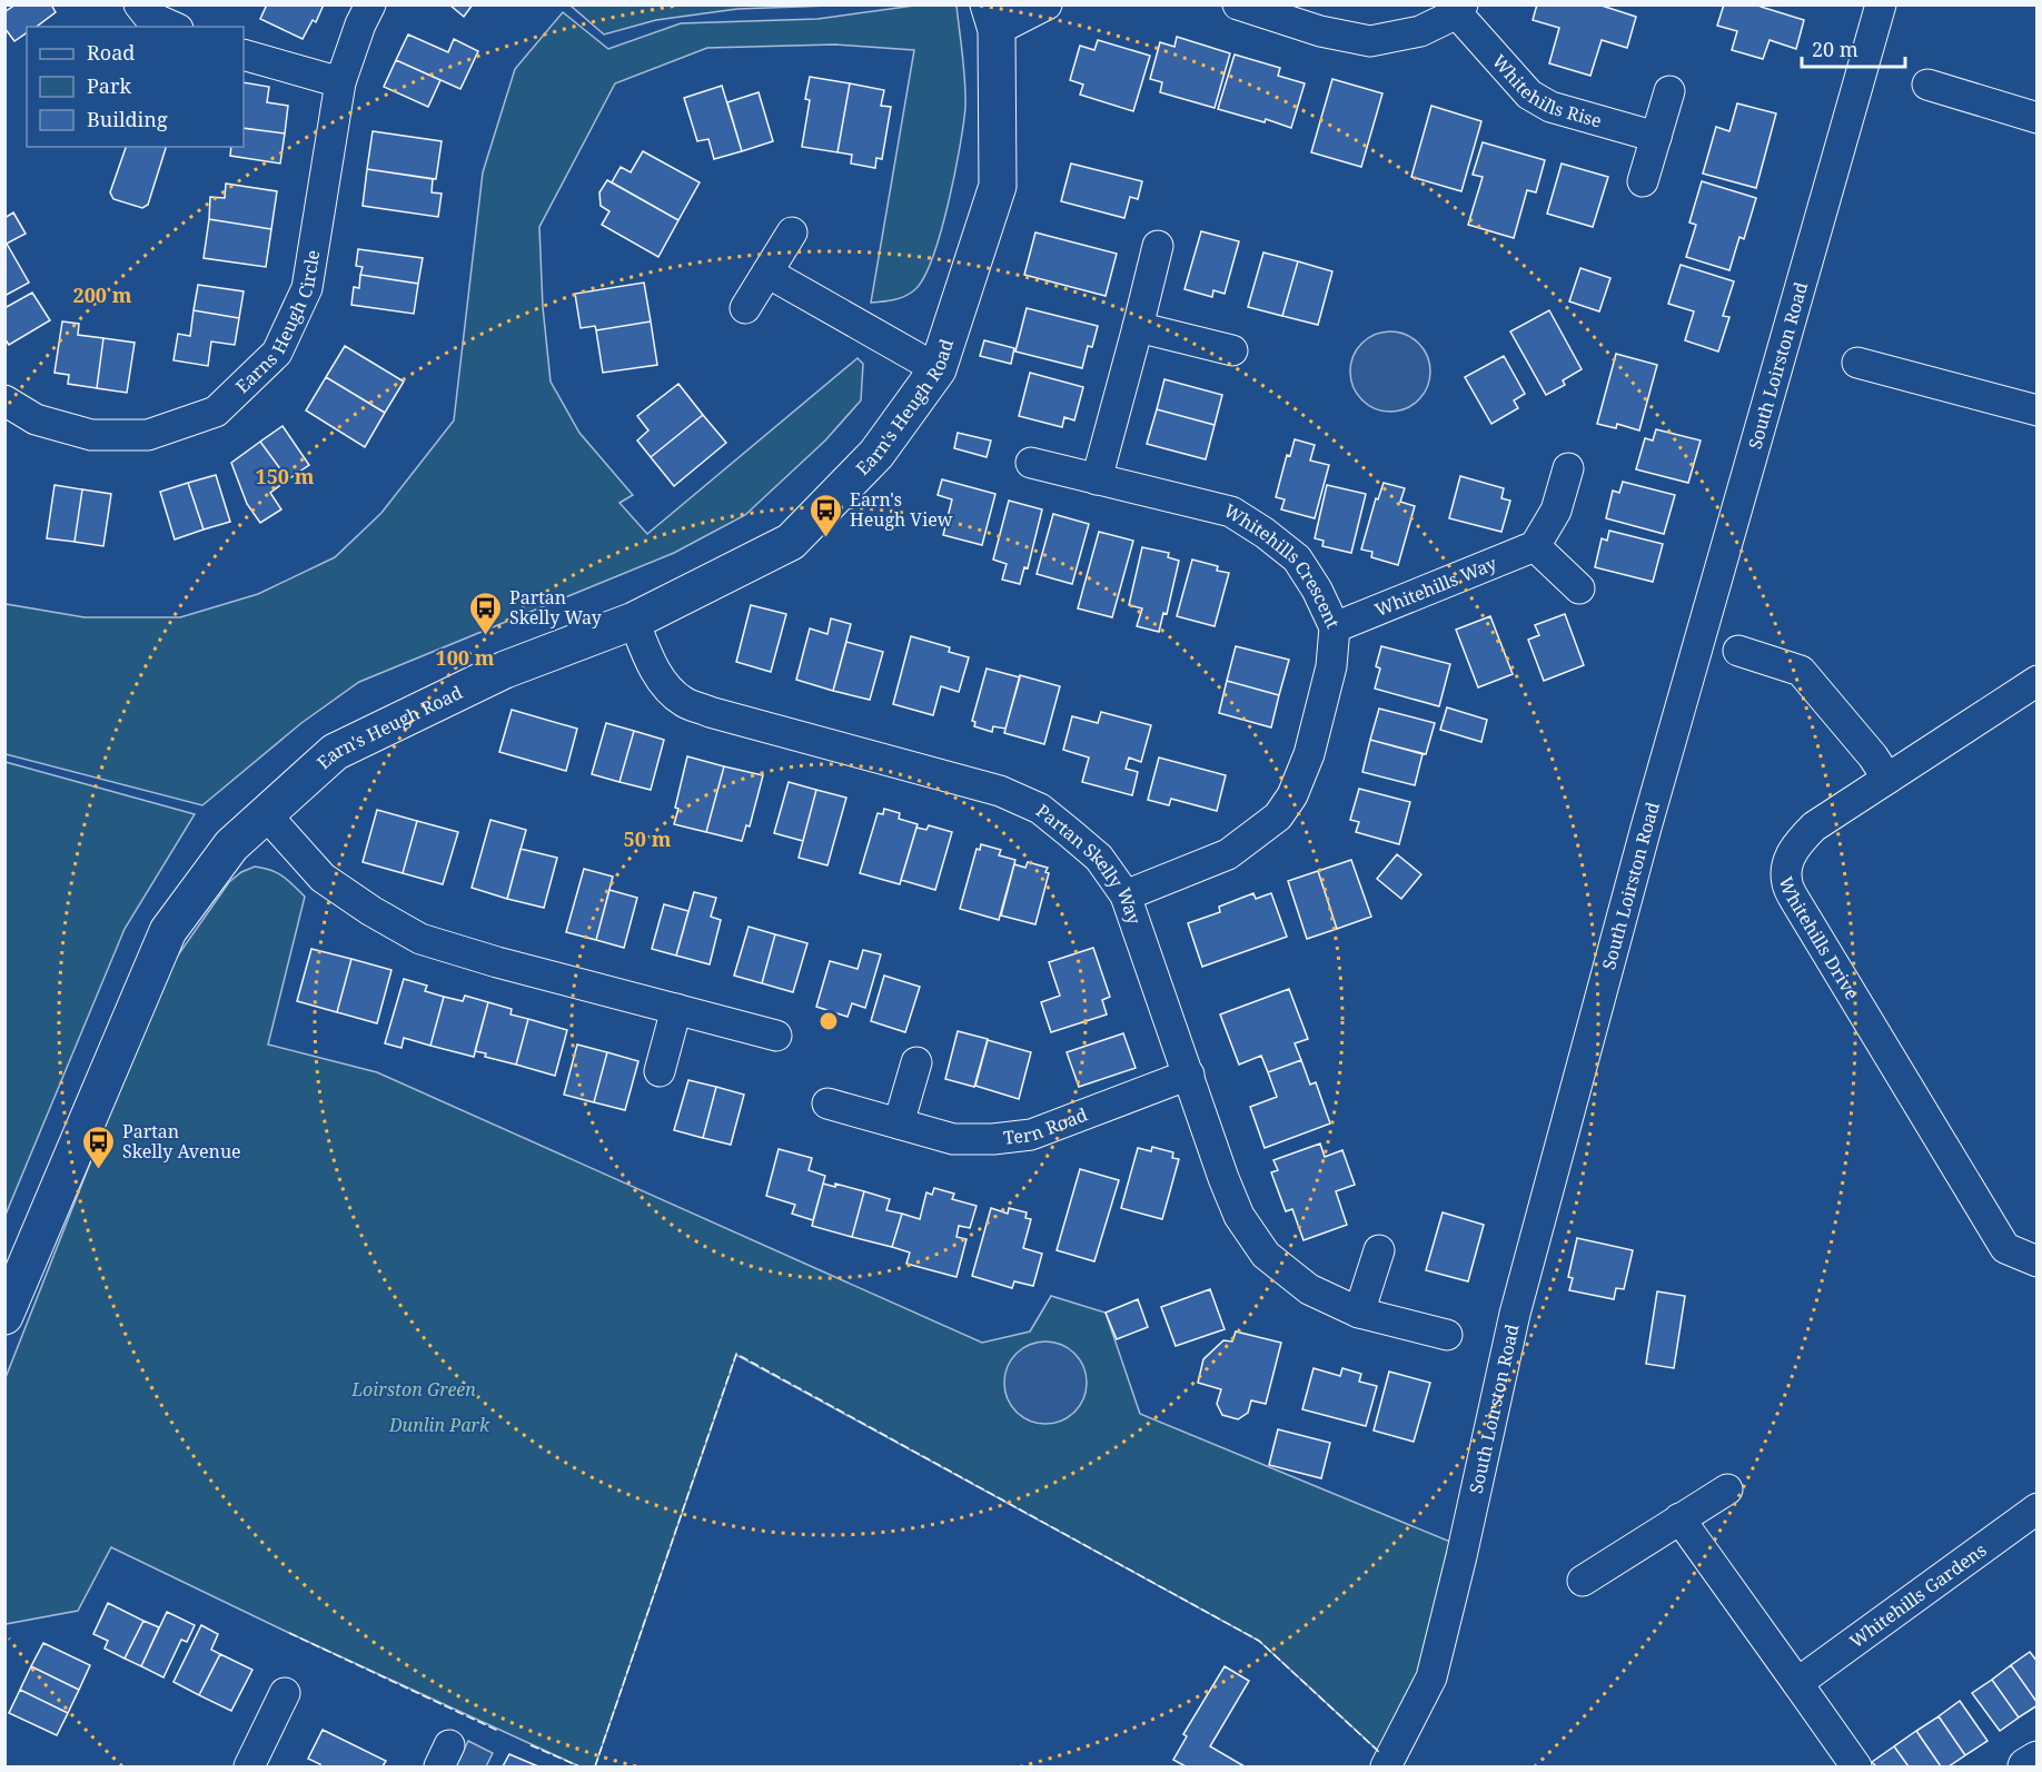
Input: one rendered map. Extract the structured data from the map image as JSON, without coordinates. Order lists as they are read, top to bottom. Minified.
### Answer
{"streets":{"street":["Whitehills Rise","Earns Heugh Circle","South Loirston Road","Earn's Heugh Road","Whitehills Crescent","Whitehills Way","Partan Skelly Way","Whitehills Drive","Tern Road","Whitehills Gardens"]},"crossings":[["Earn's Heugh Road","Partan Skelly Way"],["Whitehills Crescent","Whitehills Way"],["Whitehills Crescent","Partan Skelly Way"],["Partan Skelly Way","Tern Road"]],"parks":["Loirston Green","Dunlin Park"],"places":{"bus stop":["Earn's Heugh View","Partan Skelly Way","Partan Skelly Avenue"]},"legend":["Road","Park","Building"],"scale_bar":"20 m","rings":["200 m","150 m","100 m","50 m"]}
